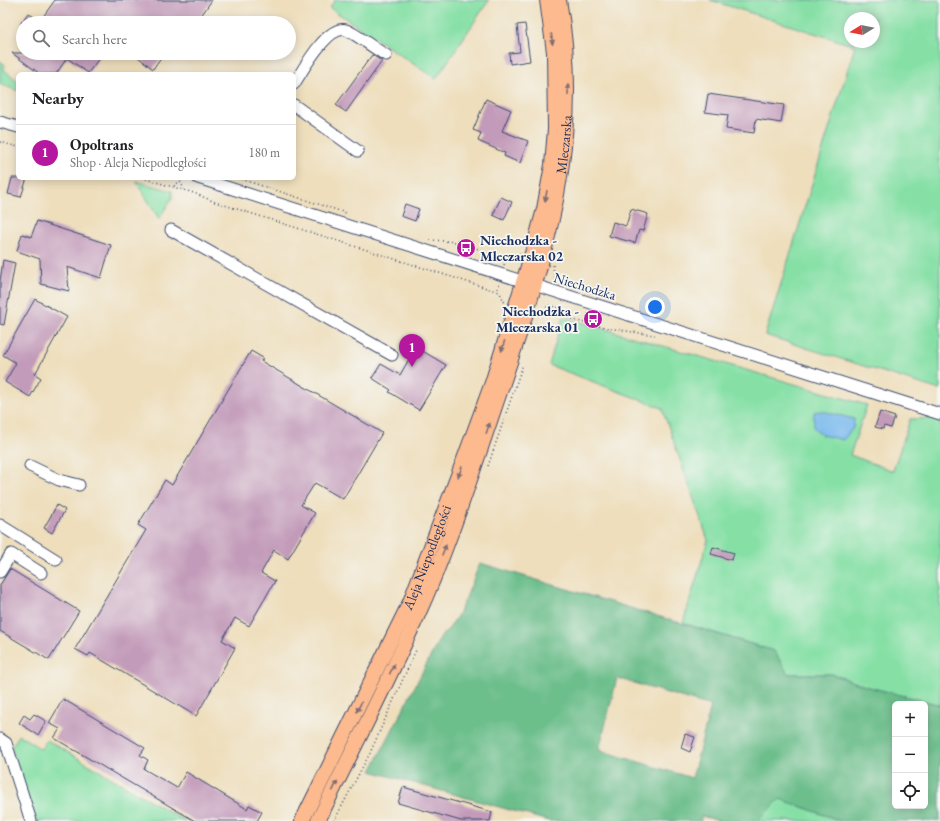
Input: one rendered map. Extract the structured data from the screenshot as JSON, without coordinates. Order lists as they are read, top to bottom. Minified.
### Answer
{"streets":{"main road":["Mleczarska","Aleja Niepodległości"],"street":["Niechodzka"]},"crossings":[["Mleczarska","Niechodzka"],["Mleczarska","Aleja Niepodległości"],["Niechodzka","Aleja Niepodległości"]],"places":{"bus stop":["Niechodzka - Mleczarska 02","Niechodzka - Mleczarska 01"]},"north":"left","page":{"search":"Search here","heading":"Nearby","list":[{"mark":"1","name":"Opoltrans","note":"Shop · Aleja Niepodległości","value":"180 m"}],"pins":"1","map_buttons":["+","−"]}}
